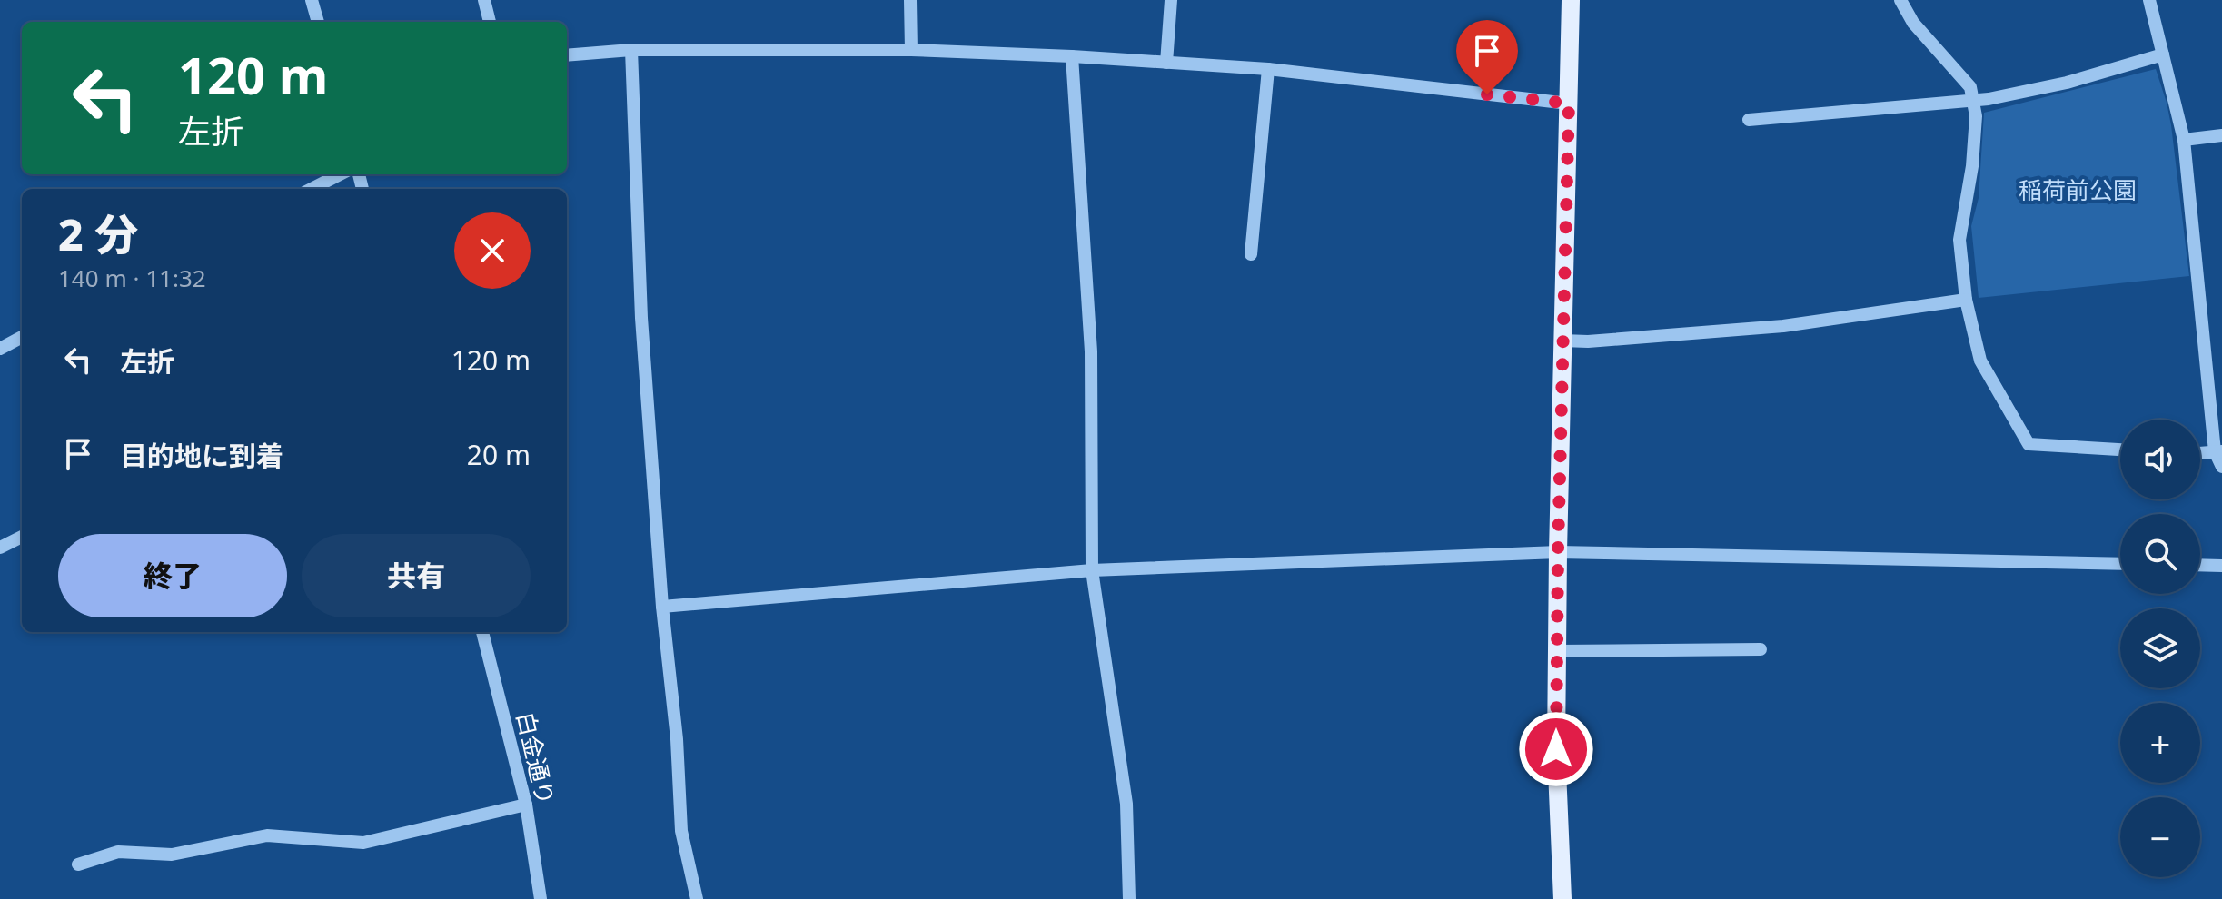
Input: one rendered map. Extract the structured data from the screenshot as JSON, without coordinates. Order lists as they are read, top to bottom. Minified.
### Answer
{"streets":{"street":["白金通り"]},"parks":["稲荷前公園"],"page":{"turn":["120 m","左折"],"heading":["2 分","140 m · 11:32"],"list":[{"name":"左折","value":"120 m"},{"name":"目的地に到着","value":"20 m"}],"map_buttons":["+","−"],"buttons":["終了","共有"]}}
